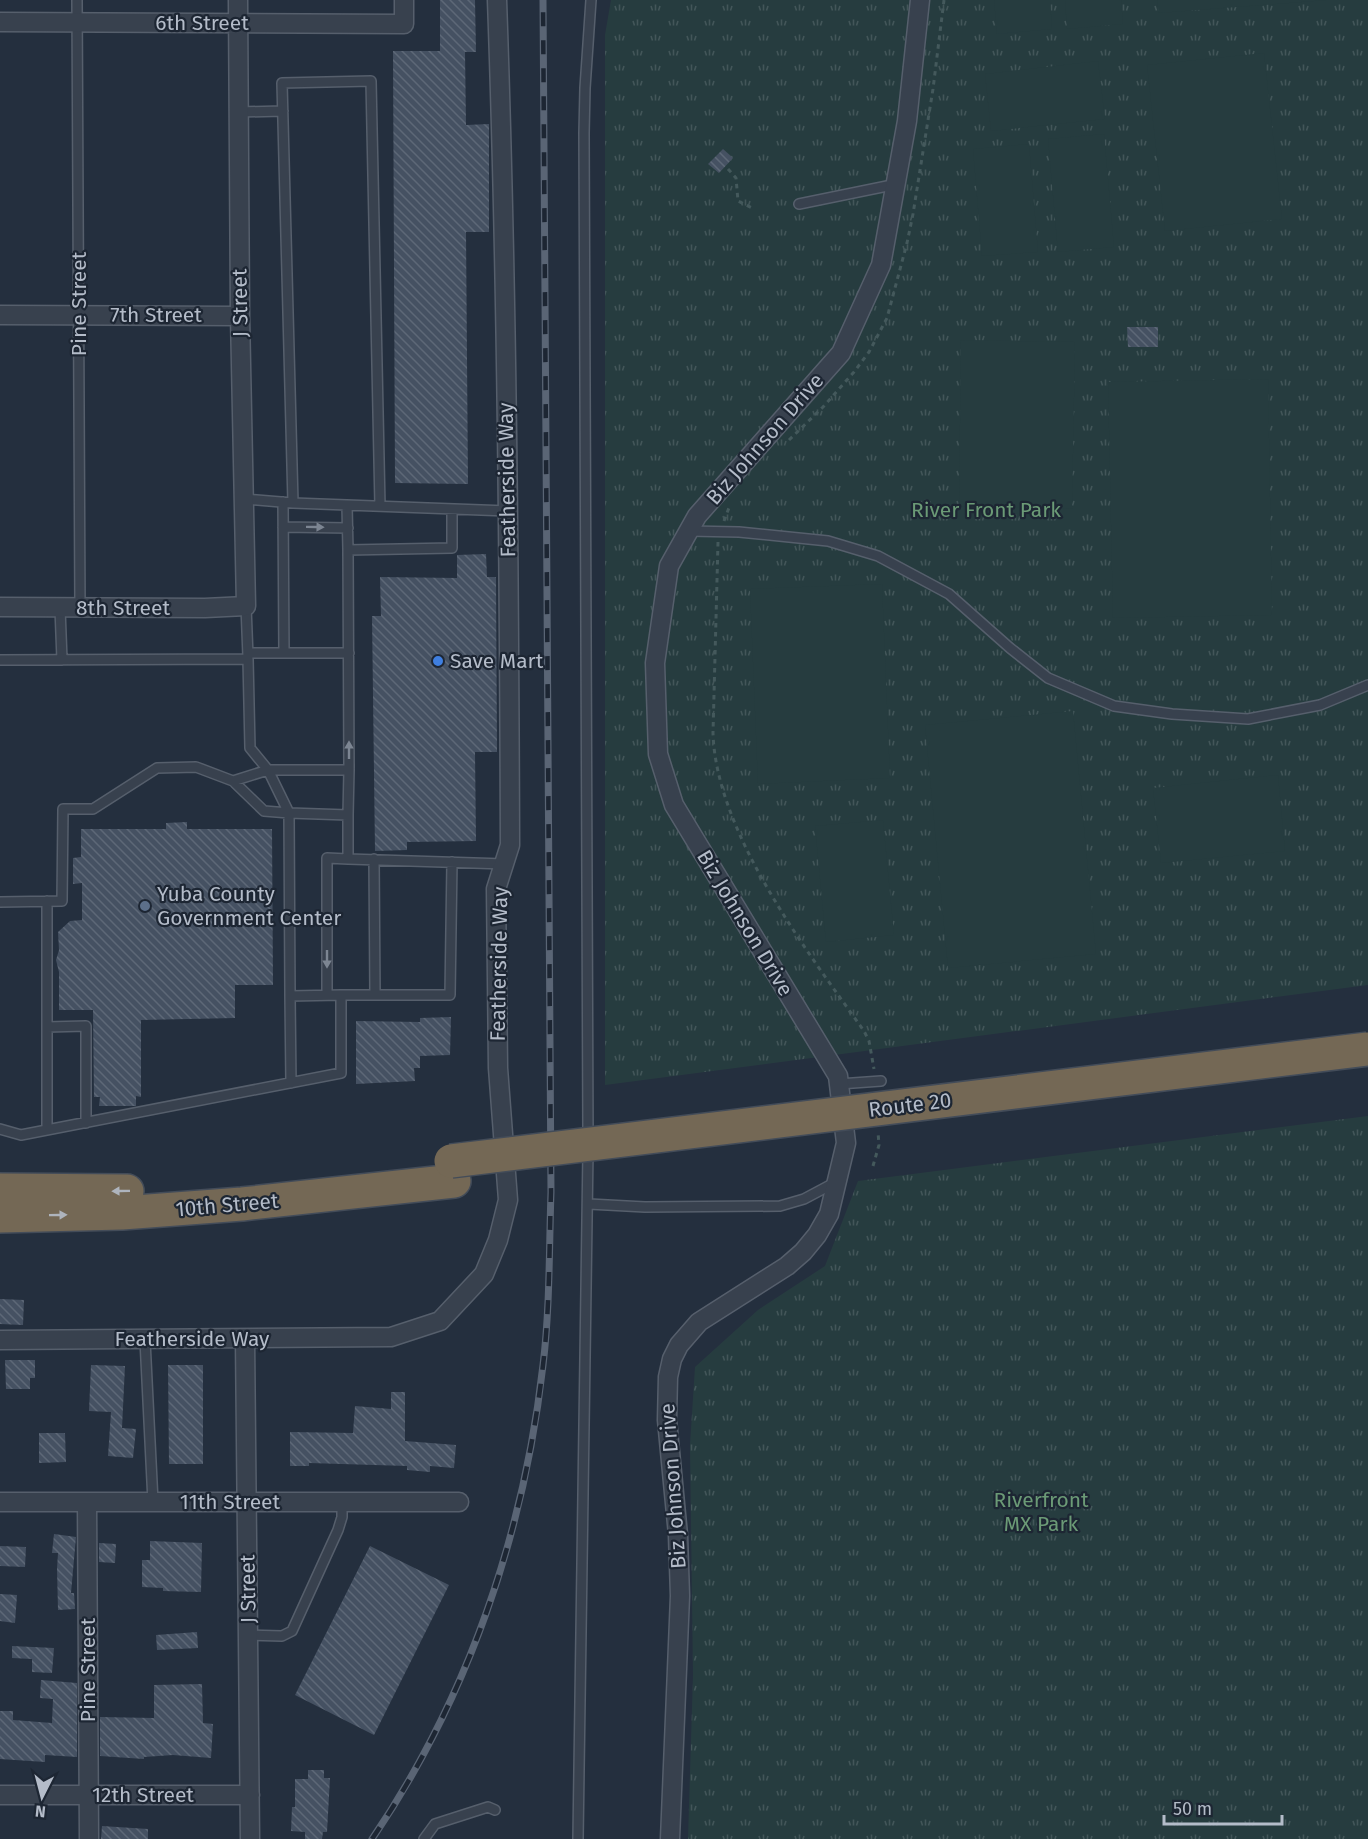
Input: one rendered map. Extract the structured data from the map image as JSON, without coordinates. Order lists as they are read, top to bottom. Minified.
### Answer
{"streets":{"highway":["Route 20","10th Street"],"street":["6th Street","J Street","Pine Street","7th Street","Biz Johnson Drive","Featherside Way","8th Street","11th Street","12th Street"]},"crossings":[["6th Street","J Street"],["6th Street","Pine Street"],["J Street","7th Street"],["J Street","Featherside Way"],["J Street","8th Street"],["J Street","11th Street"],["J Street","12th Street"],["Pine Street","7th Street"],["Pine Street","8th Street"],["Pine Street","11th Street"],["Pine Street","12th Street"],["Route 20","10th Street"]],"parks":["River Front Park","Riverfront MX Park"],"places":["Save Mart","Yuba County Government Center"],"scale_bar":"50 m","north":"bottom"}
